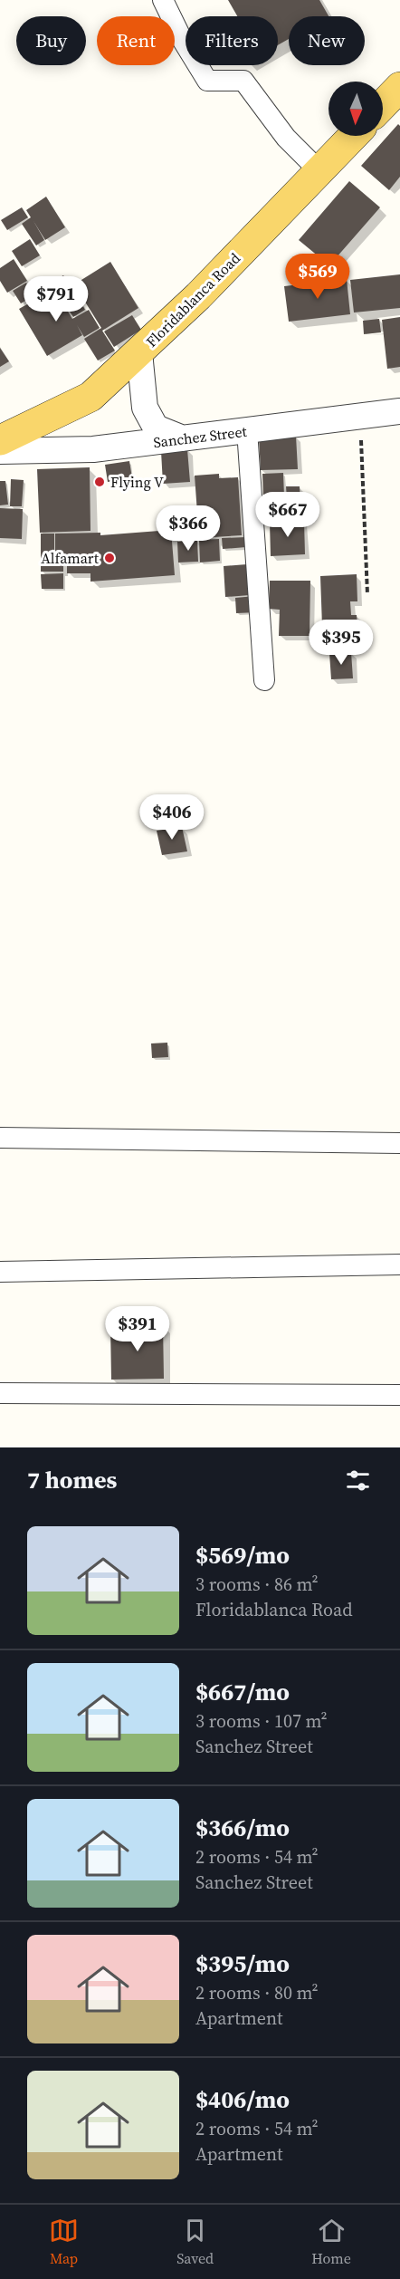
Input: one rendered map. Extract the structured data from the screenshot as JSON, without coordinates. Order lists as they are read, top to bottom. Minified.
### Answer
{"streets":{"main road":["Floridablanca Road"],"street":["Sanchez Street"]},"places":["Flying V","Alfamart"],"north":"bottom","page":{"chip":["Buy","Rent","Filters","New"],"price":["$569","$791","$667","$366","$395","$406","$391"],"heading":"7 homes","list":[{"name":"$569/mo","note":"3 rooms · 86 m² · Floridablanca Road"},{"name":"$667/mo","note":"3 rooms · 107 m² · Sanchez Street"},{"name":"$366/mo","note":"2 rooms · 54 m² · Sanchez Street"},{"name":"$395/mo","note":"2 rooms · 80 m² · Apartment"},{"name":"$406/mo","note":"2 rooms · 54 m² · Apartment"}],"tabs":["Map","Saved","Home"]}}
